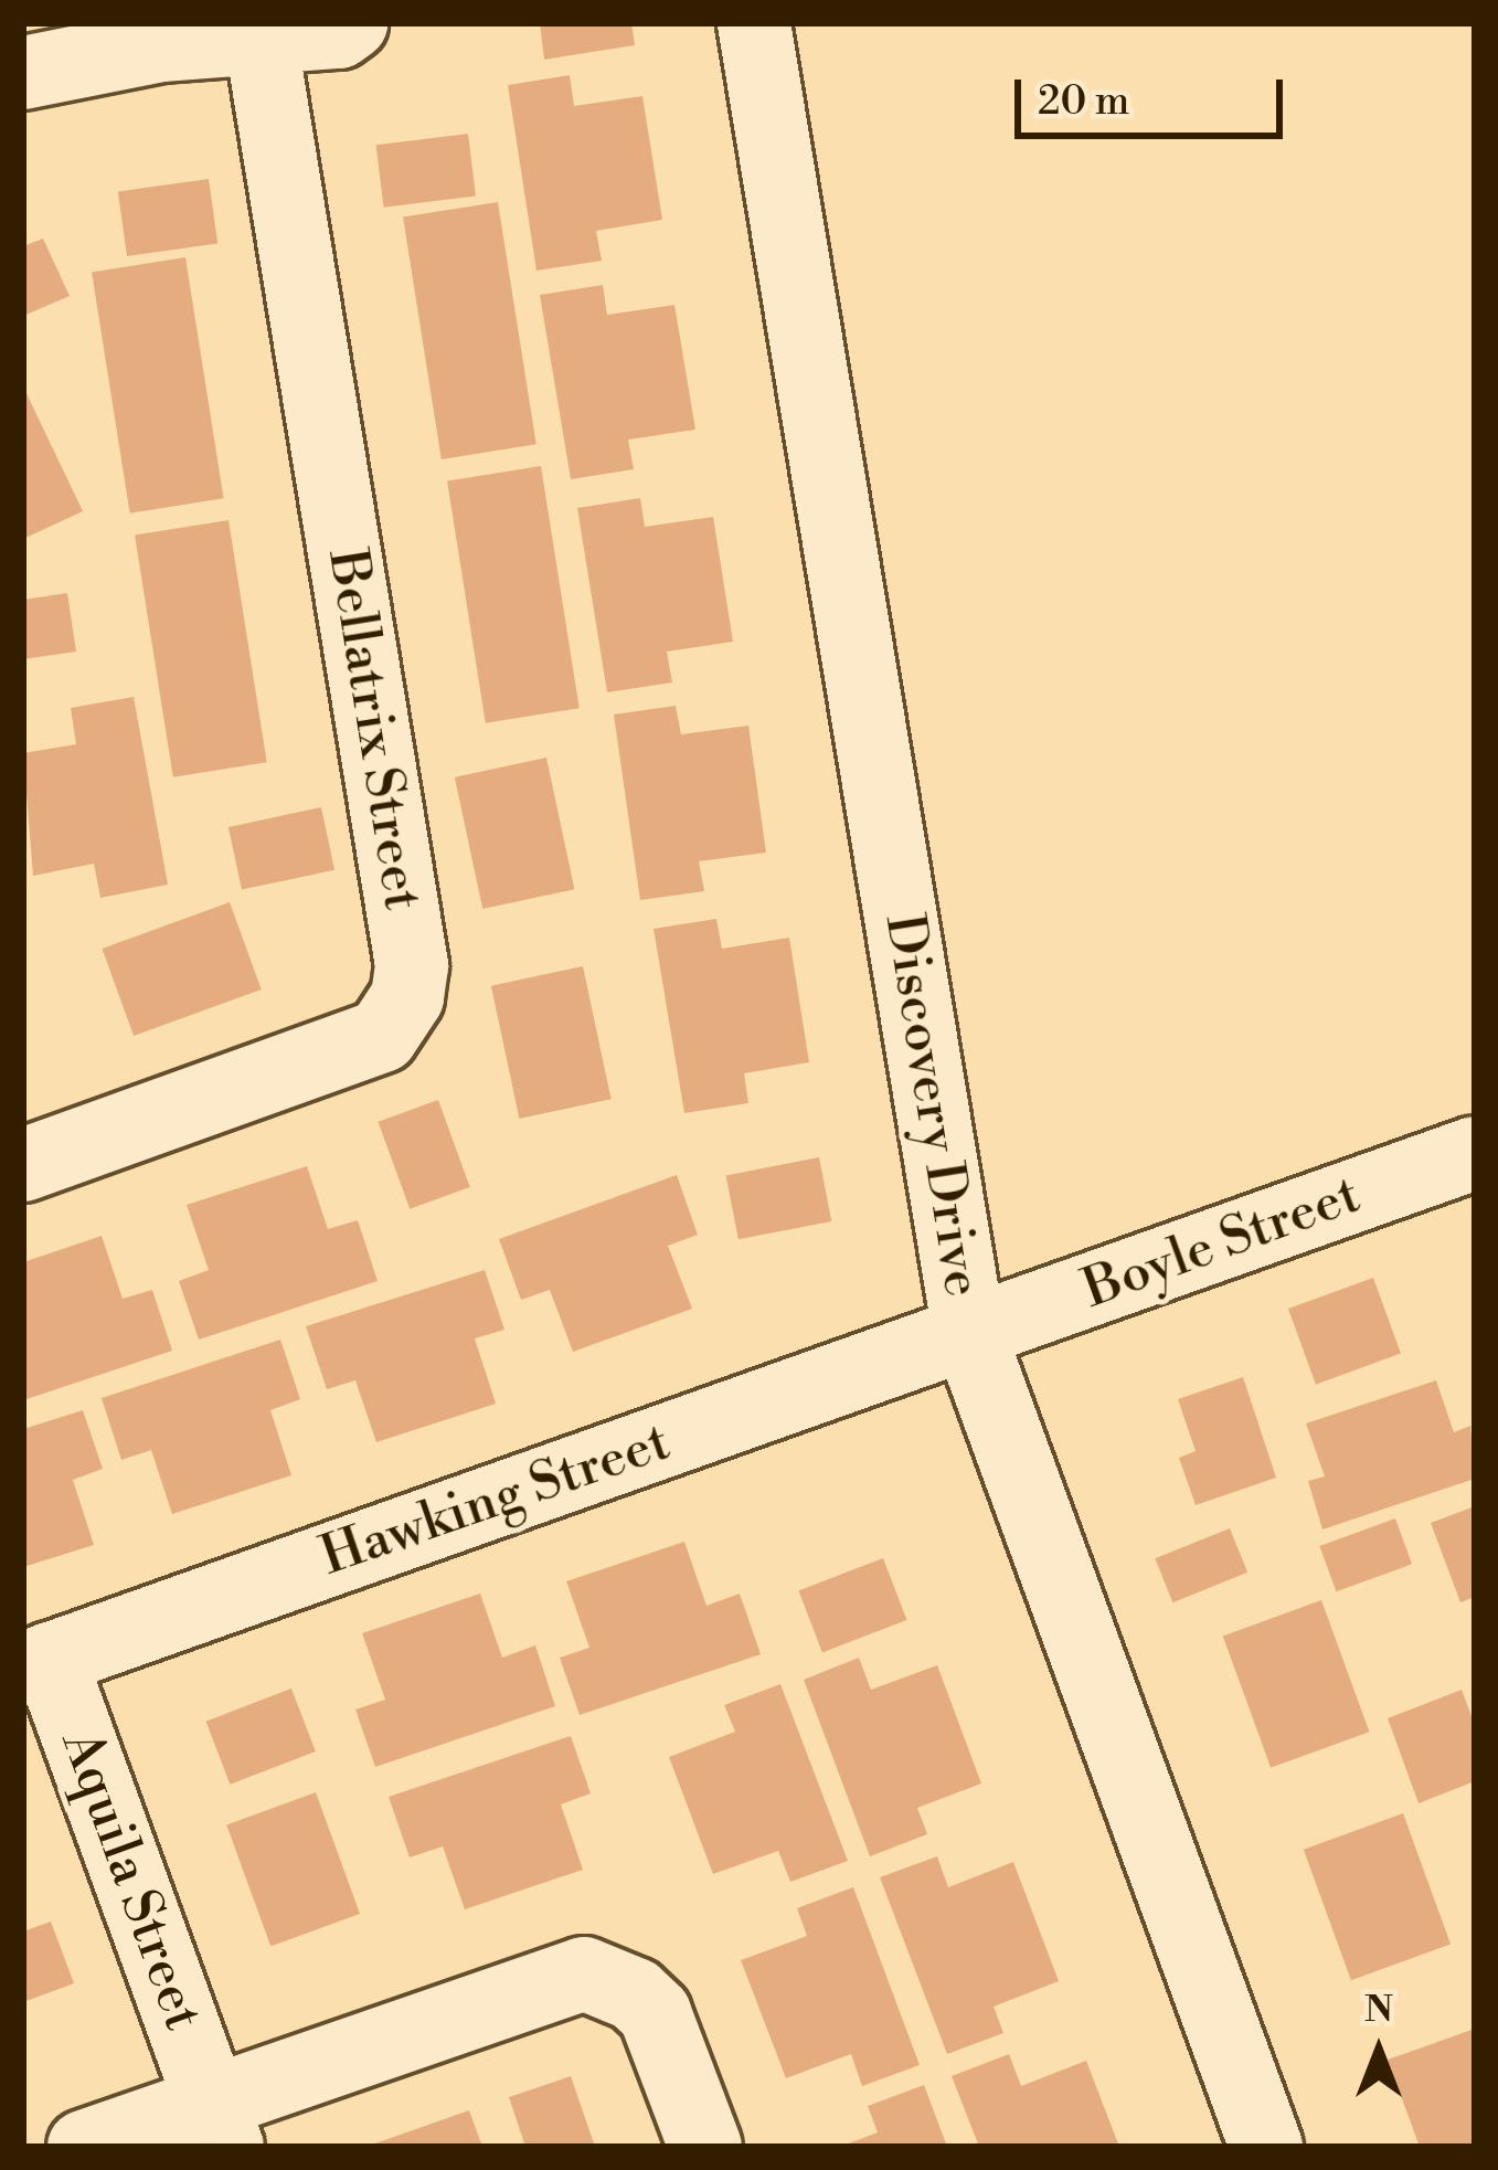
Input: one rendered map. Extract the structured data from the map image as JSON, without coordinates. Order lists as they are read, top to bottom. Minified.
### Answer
{"streets":{"street":["Bellatrix Street","Discovery Drive","Boyle Street","Hawking Street","Aquila Street"]},"crossings":[["Discovery Drive","Boyle Street"],["Discovery Drive","Hawking Street"],["Boyle Street","Hawking Street"],["Hawking Street","Aquila Street"]],"scale_bar":"20 m","north":"top"}
